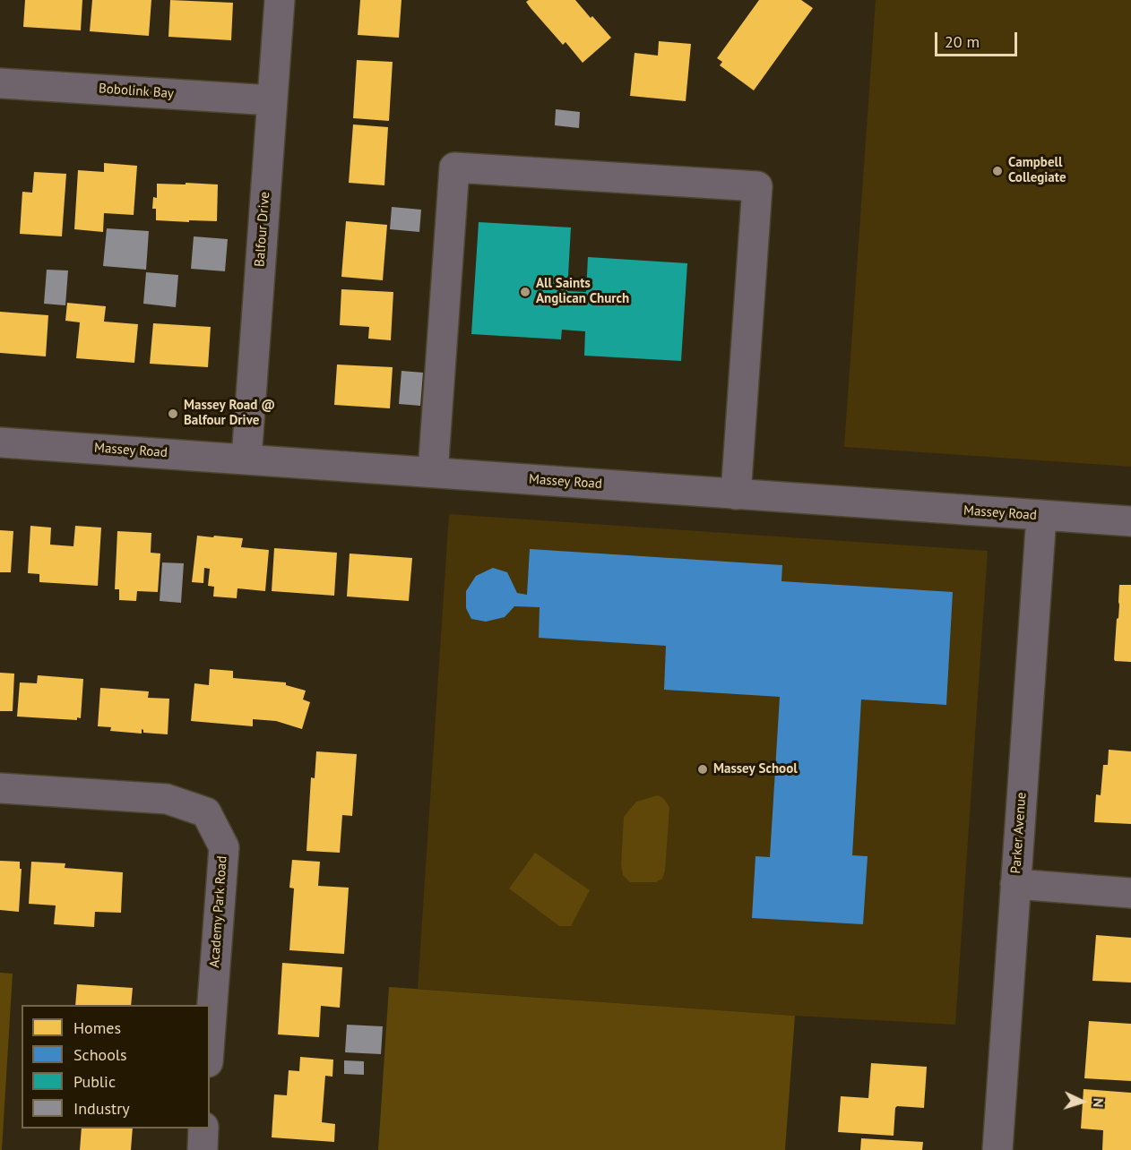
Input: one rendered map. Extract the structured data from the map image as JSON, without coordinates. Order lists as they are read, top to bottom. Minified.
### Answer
{"streets":{"street":["Bobolink Bay","Balfour Drive","Massey Road","Parker Avenue","Academy Park Road"]},"crossings":[["Bobolink Bay","Balfour Drive"],["Balfour Drive","Massey Road"],["Massey Road","Parker Avenue"]],"places":["Campbell Collegiate","All Saints Anglican Church","Massey Road @ Balfour Drive","Massey School"],"legend":["Homes","Schools","Public","Industry"],"scale_bar":"20 m","north":"right"}
